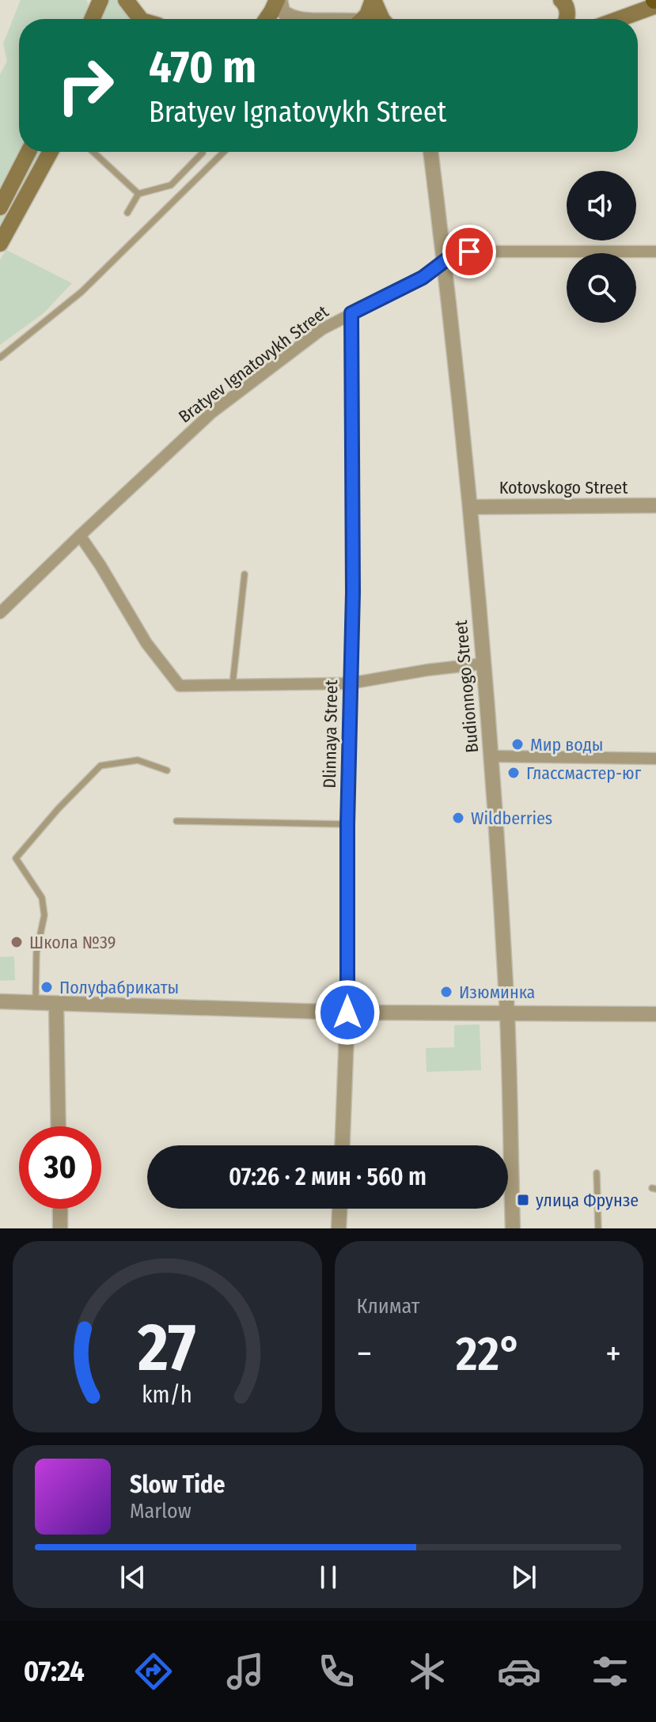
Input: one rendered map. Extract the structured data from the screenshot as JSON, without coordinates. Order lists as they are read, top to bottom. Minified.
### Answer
{"streets":{"street":["Bratyev Ignatovykh Street","Kotovskogo Street","Budionnogo Street","Dlinnaya Street"]},"crossings":[["Bratyev Ignatovykh Street","Budionnogo Street"],["Bratyev Ignatovykh Street","Dlinnaya Street"],["Kotovskogo Street","Budionnogo Street"]],"places":{"other":["Мир воды","Глассмастер-юг","Wildberries","Школа №39","Полуфабрикаты","Изюминка"],"transit":["улица Фрунзе"]},"page":{"turn":["470 m","Bratyev Ignatovykh Street"],"limit":"30","trip":"07:26 · 2 мин · 560 m","tile":"Климат","heat":["−","22°","+"],"song":["Slow Tide","Marlow"],"tabs":"07:24","gauge":["27","km/h"]}}
